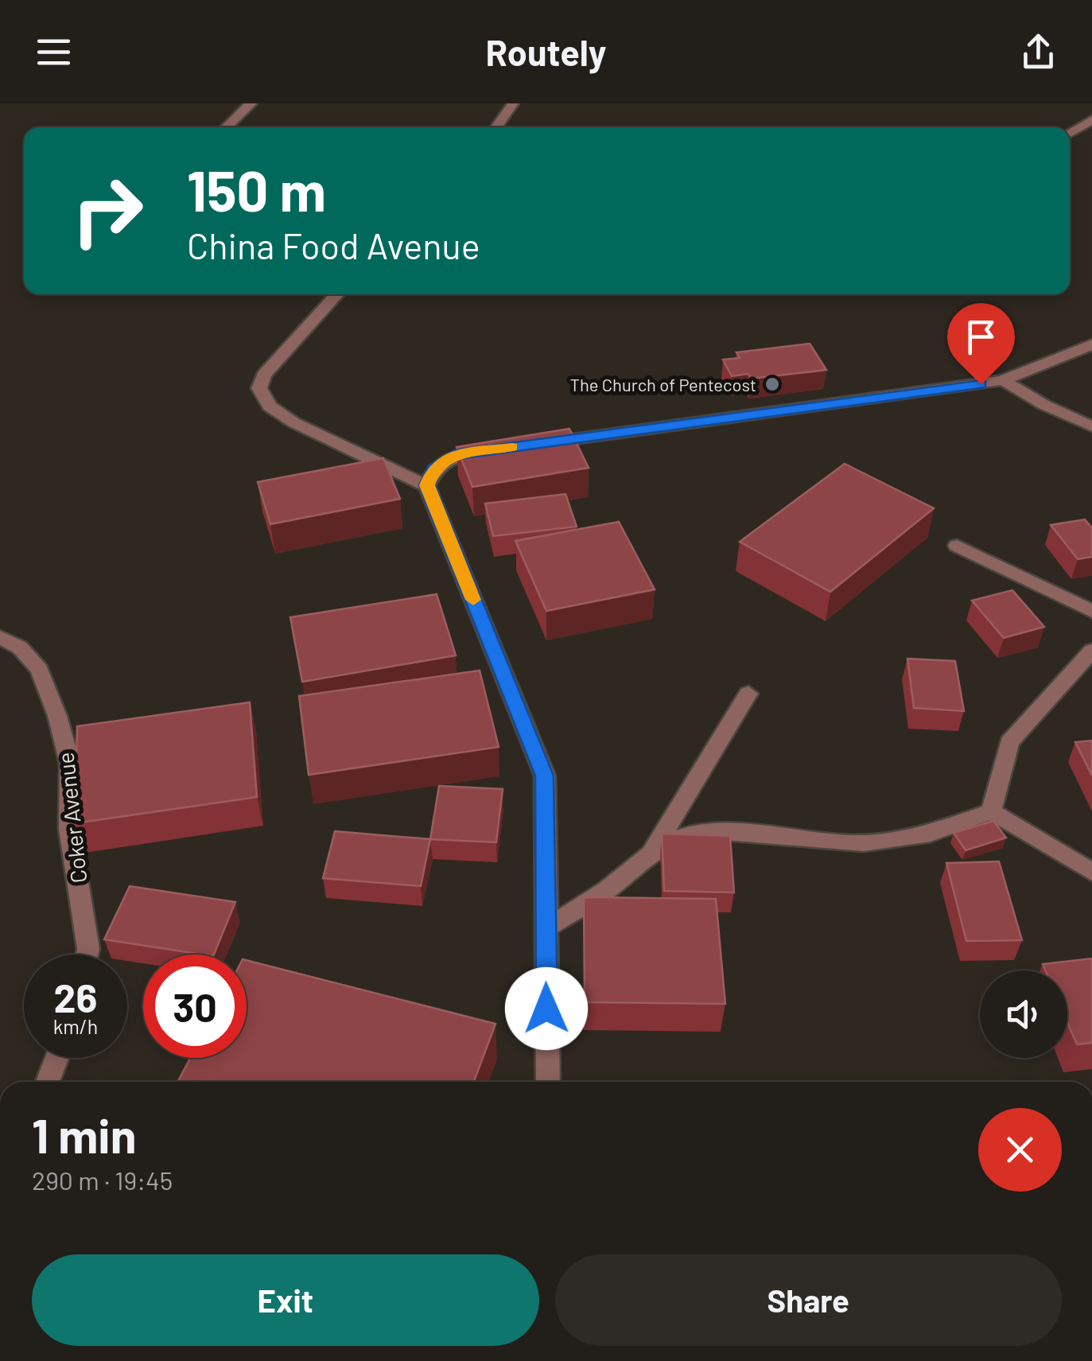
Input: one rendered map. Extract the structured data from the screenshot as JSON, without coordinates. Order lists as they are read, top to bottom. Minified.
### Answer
{"streets":{"street":["Coker Avenue"]},"places":["The Church of Pentecost"],"page":{"header":"Routely","turn":["150 m","China Food Avenue"],"speed":"26 km/h","limit":"30","heading":["1 min","290 m · 19:45"],"buttons":["Exit","Share"]}}
